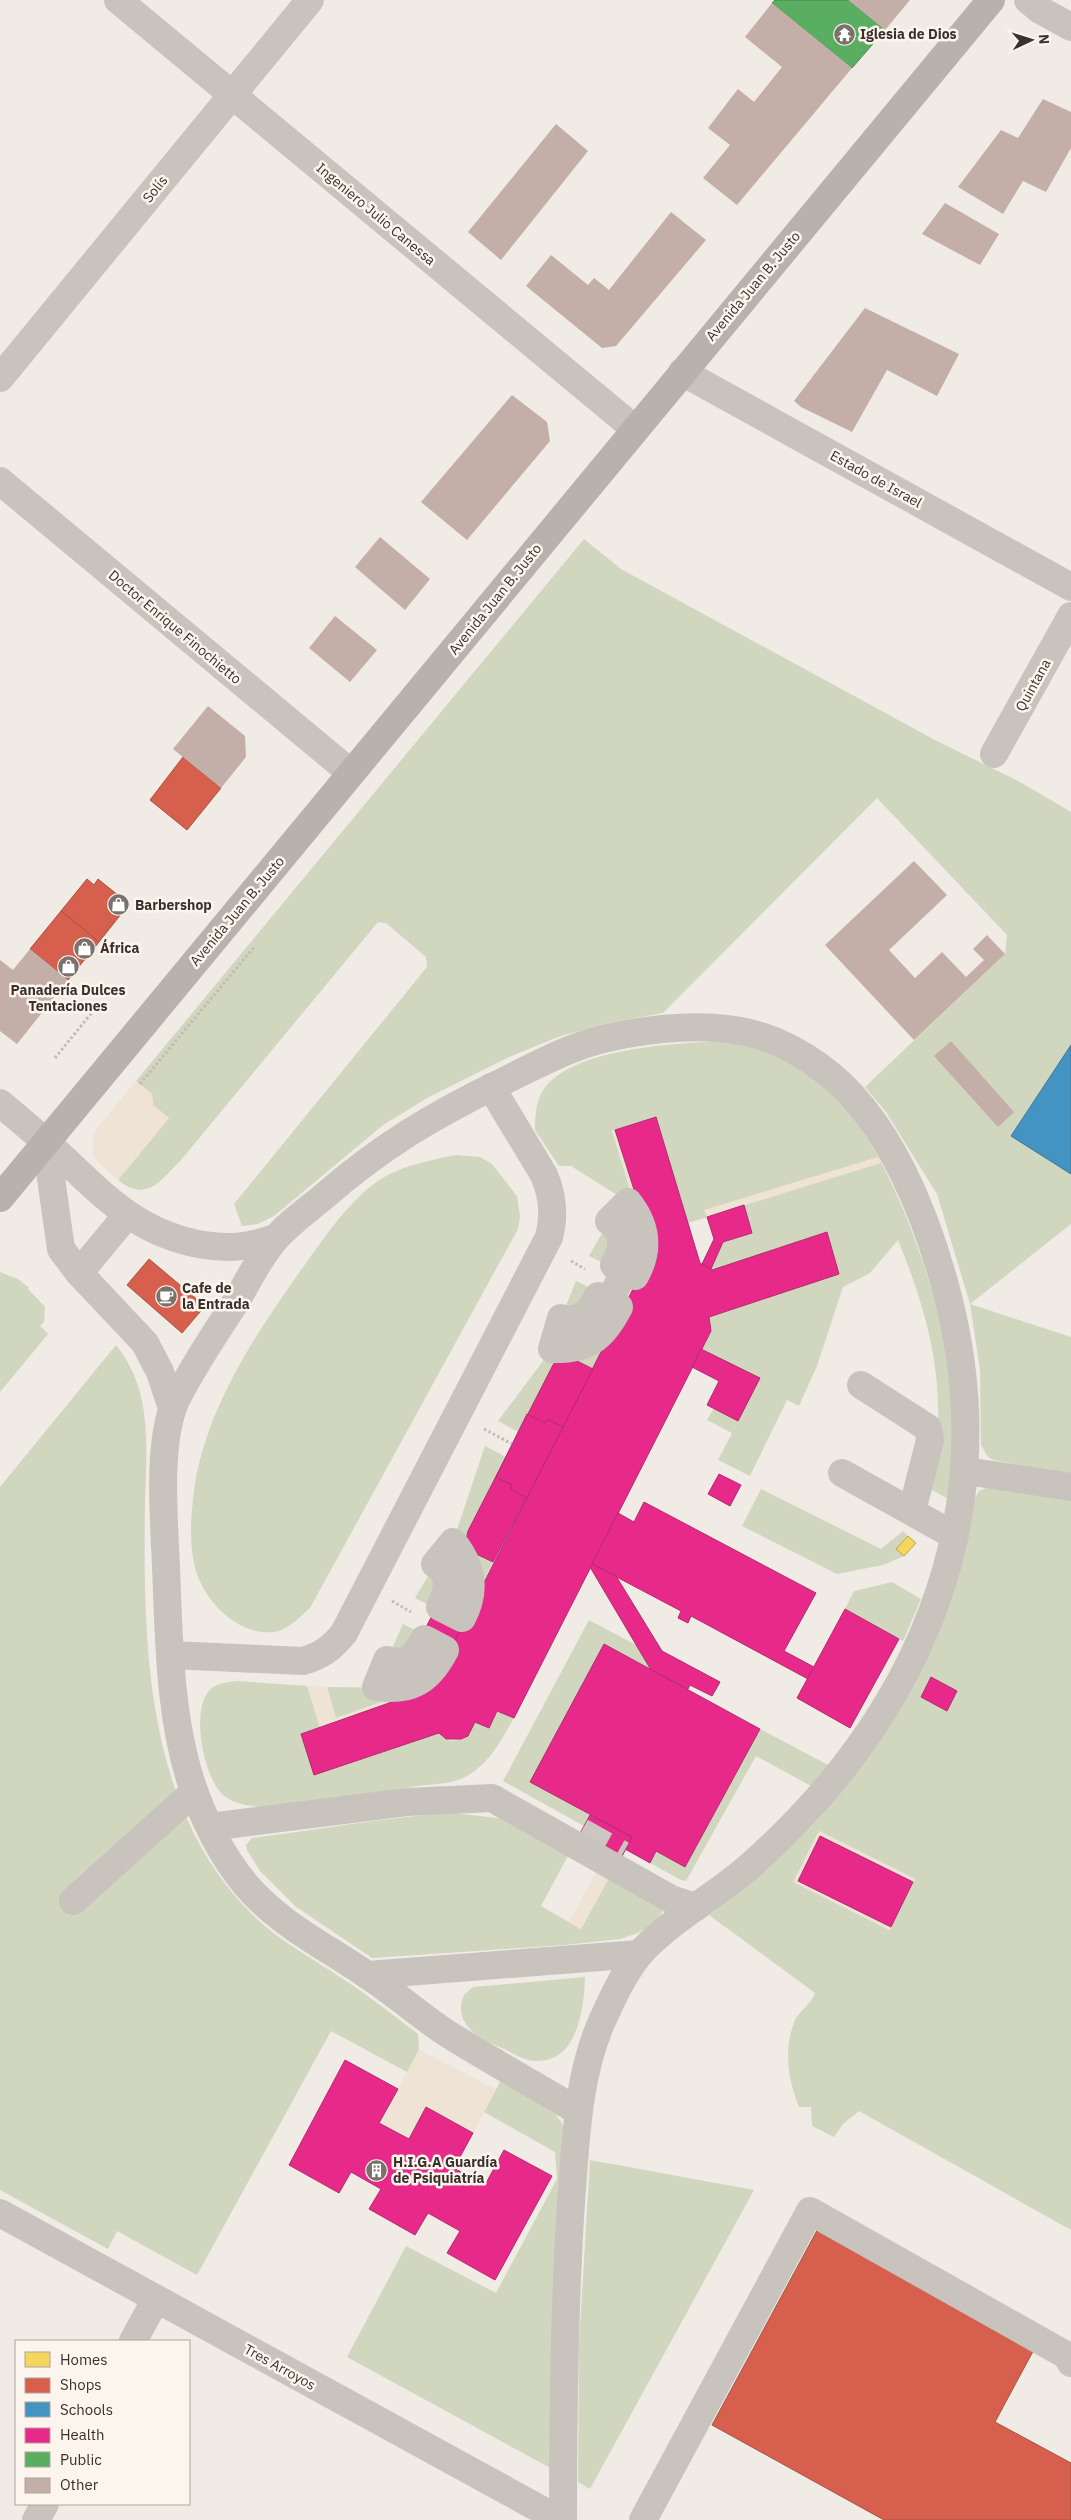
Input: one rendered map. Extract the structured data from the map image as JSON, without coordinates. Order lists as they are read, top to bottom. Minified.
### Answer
{"streets":{"main road":["Avenida Juan B. Justo"],"street":["Solís","Ingeniero Julio Canessa","Estado de Israel","Doctor Enrique Finochietto","Quintana","Tres Arroyos"]},"crossings":[["Solís","Ingeniero Julio Canessa"],["Ingeniero Julio Canessa","Avenida Juan B. Justo"],["Avenida Juan B. Justo","Estado de Israel"],["Avenida Juan B. Justo","Doctor Enrique Finochietto"]],"places":{"temple":["Iglesia de Dios"],"shop":["Barbershop","África","Panadería Dulces Tentaciones"],"cafe":["Cafe de la Entrada"],"building":["H.I.G.A Guardía de Psiquiatría"]},"legend":["Homes","Shops","Schools","Health","Public","Other"],"north":"right"}
